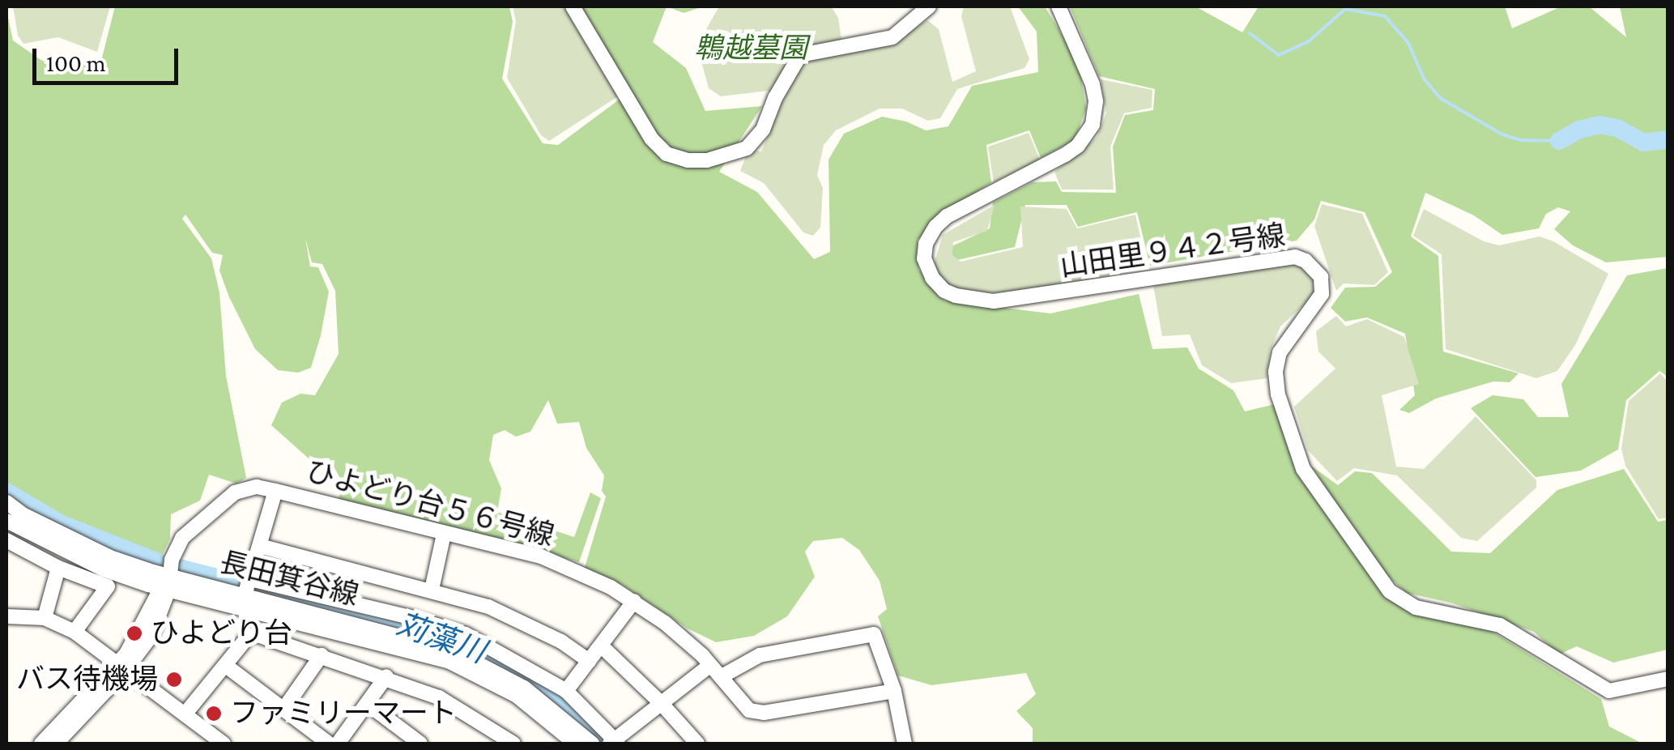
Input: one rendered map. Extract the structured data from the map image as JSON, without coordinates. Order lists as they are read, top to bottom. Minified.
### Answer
{"streets":{"street":["山田里９４２号線","ひよどり台５６号線","長田箕谷線"]},"crossings":[["ひよどり台５６号線","長田箕谷線"]],"water":["苅藻川"],"parks":["鵯越墓園"],"places":["ひよどり台","バス待機場","ファミリーマート"],"scale_bar":"100 m"}
